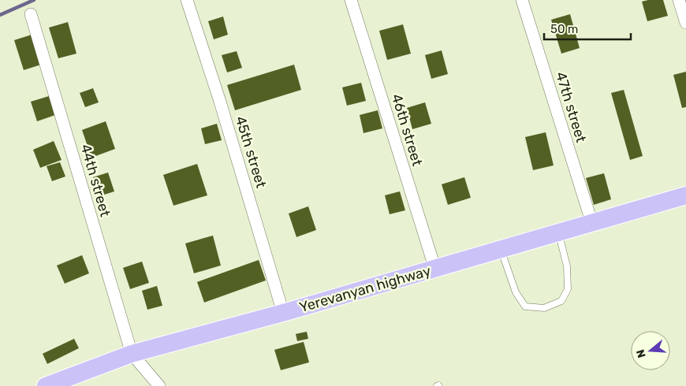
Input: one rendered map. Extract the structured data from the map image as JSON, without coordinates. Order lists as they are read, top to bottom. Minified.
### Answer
{"streets":{"main road":["Yerevanyan highway"],"street":["47th street","46th street","45th street","44th street"]},"crossings":[["47th street","Yerevanyan highway"],["46th street","Yerevanyan highway"],["45th street","Yerevanyan highway"],["44th street","Yerevanyan highway"]],"scale_bar":"50 m","north":"left"}
